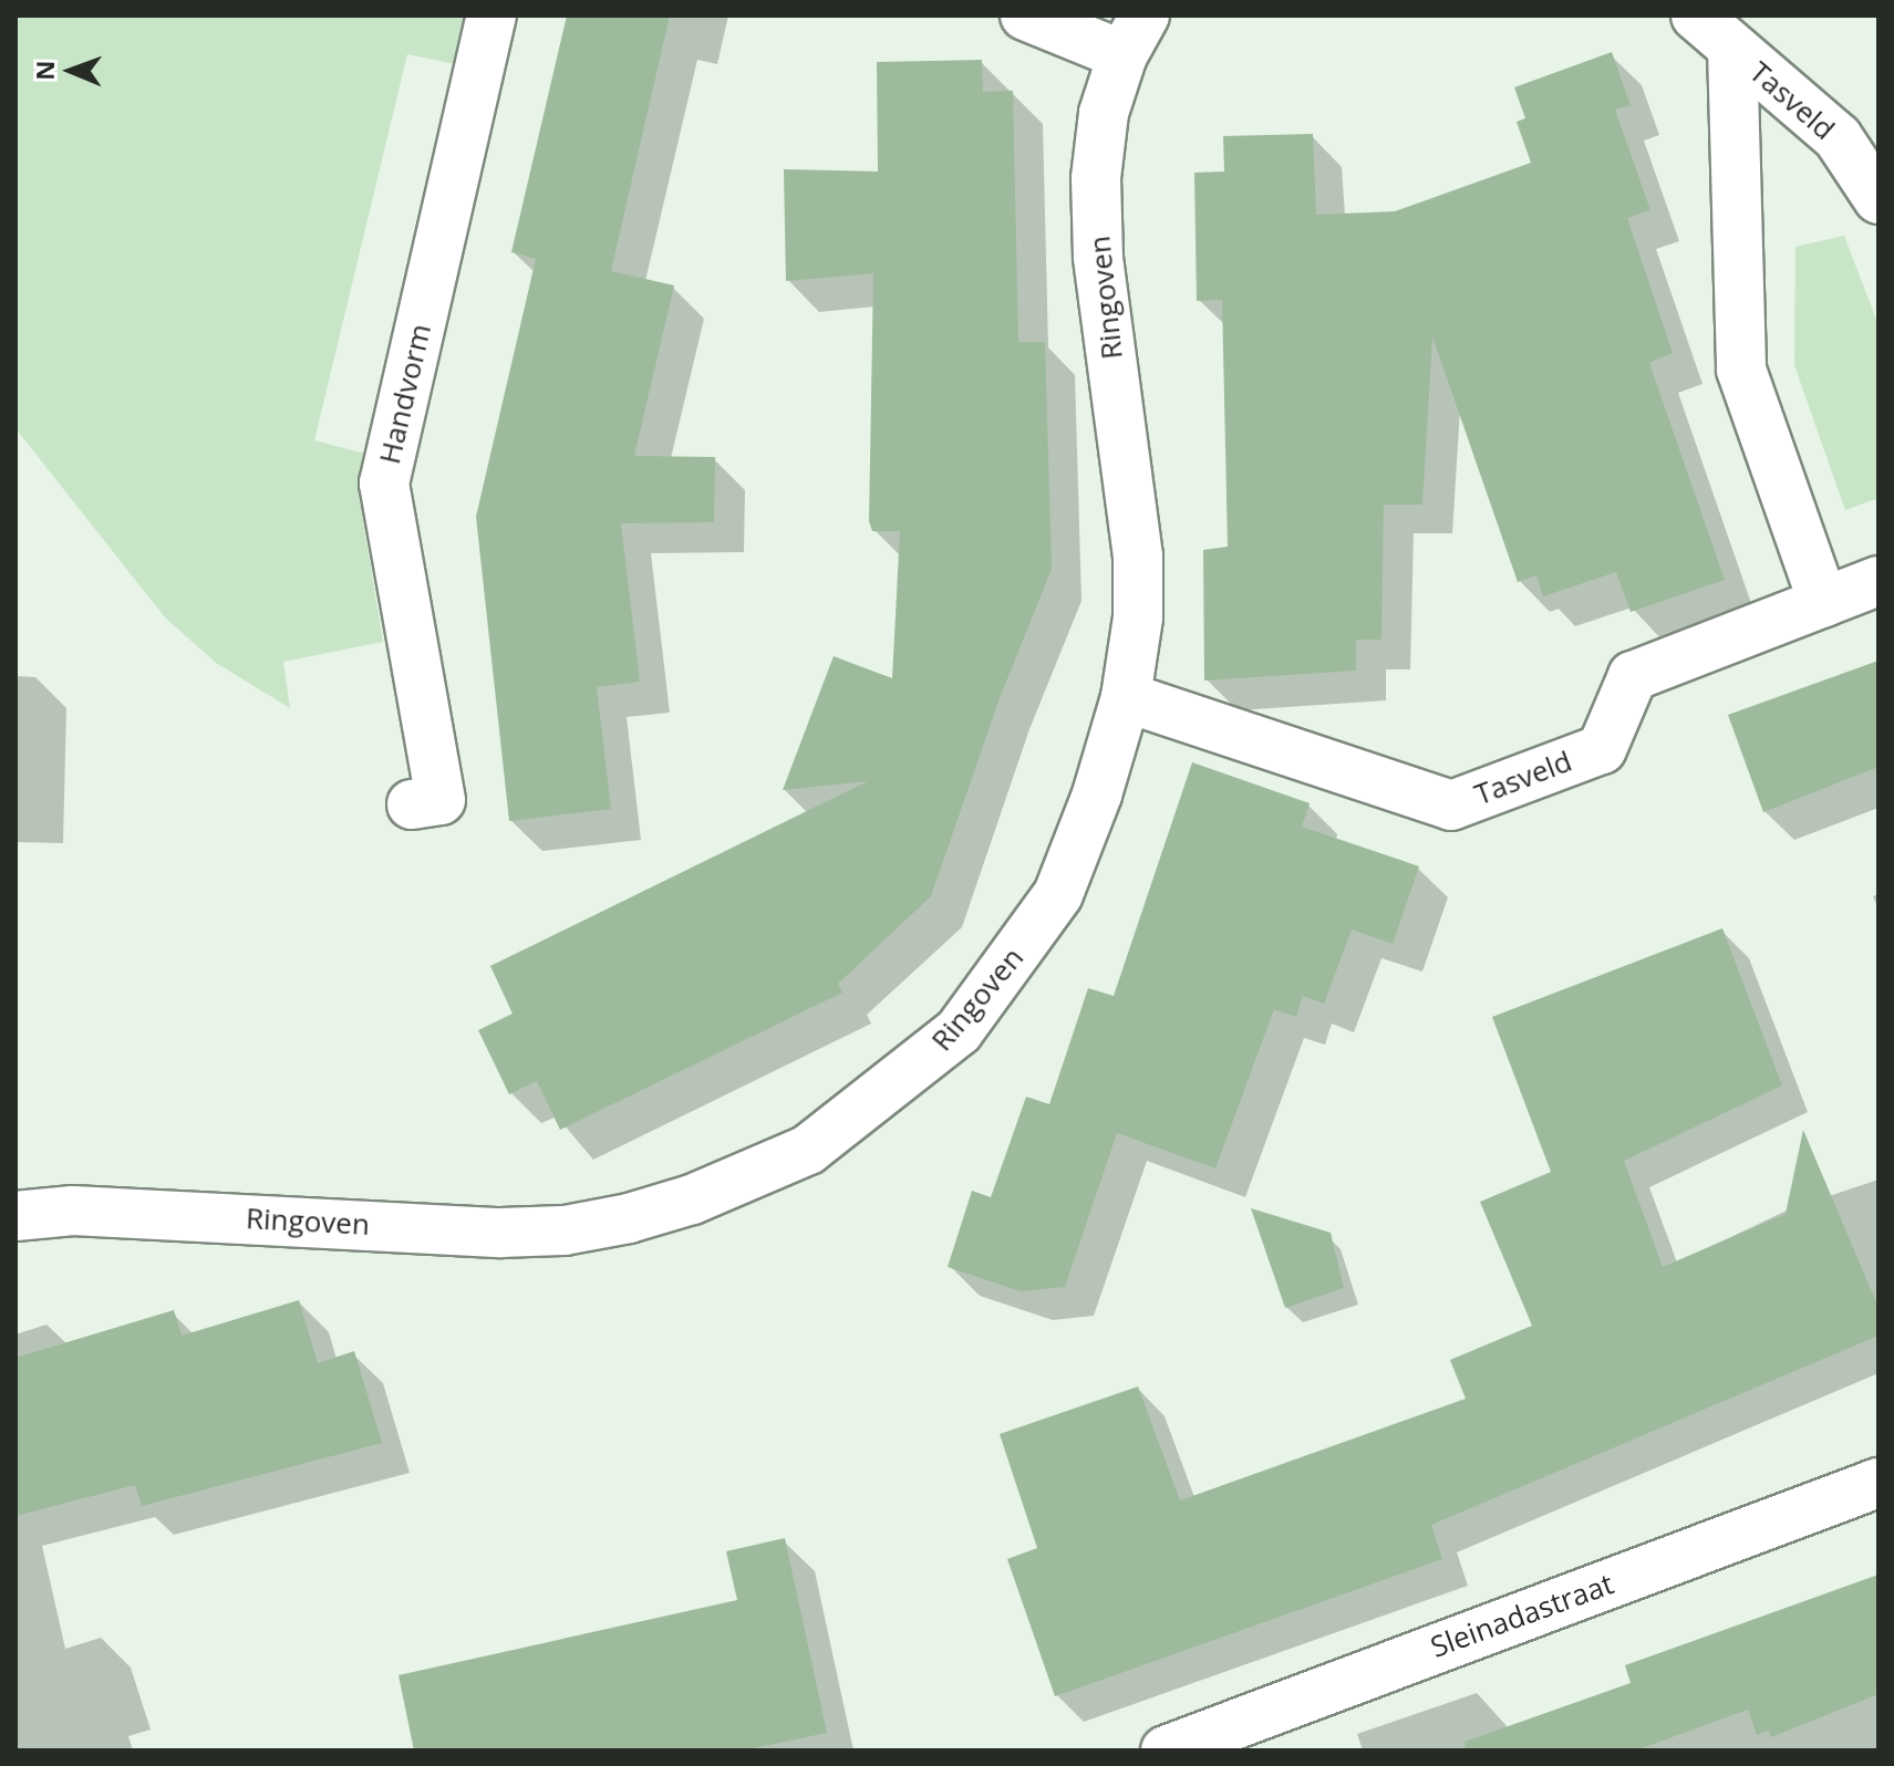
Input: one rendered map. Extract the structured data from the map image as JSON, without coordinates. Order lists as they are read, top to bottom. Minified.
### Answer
{"streets":{"street":["Tasveld","Ringoven","Handvorm","Sleinadastraat"]},"crossings":[["Tasveld","Ringoven"]],"north":"left"}
